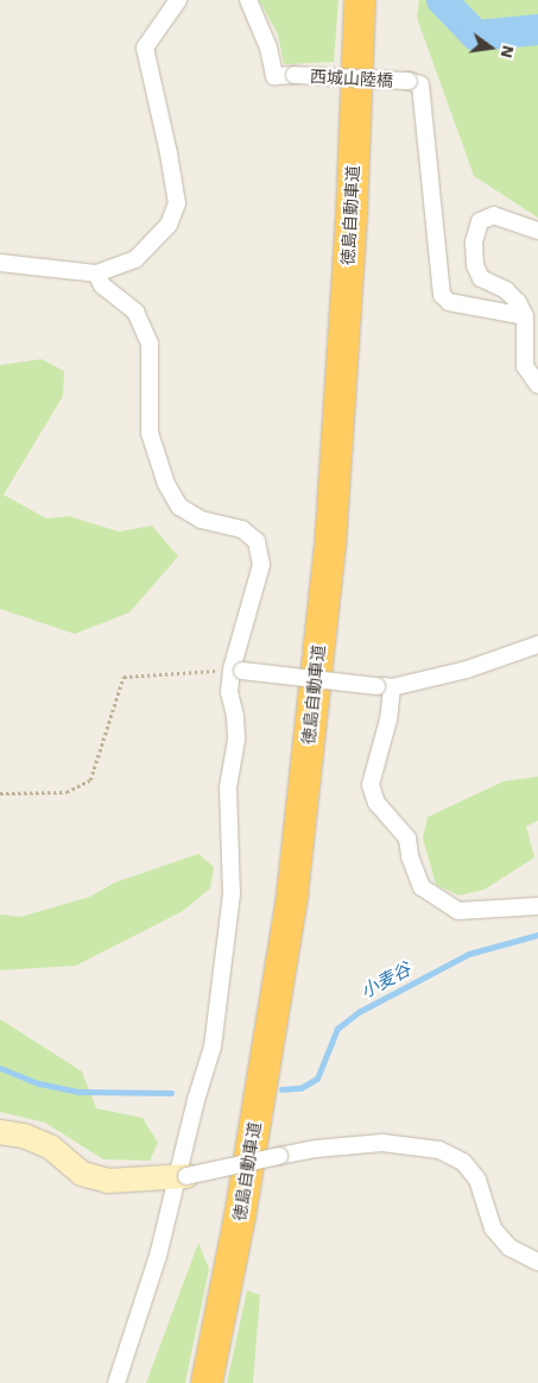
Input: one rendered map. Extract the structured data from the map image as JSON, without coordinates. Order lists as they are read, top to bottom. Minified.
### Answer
{"streets":{"highway":["徳島自動車道"],"street":["西城山陸橋"]},"water":["小麦谷"],"north":"right"}
